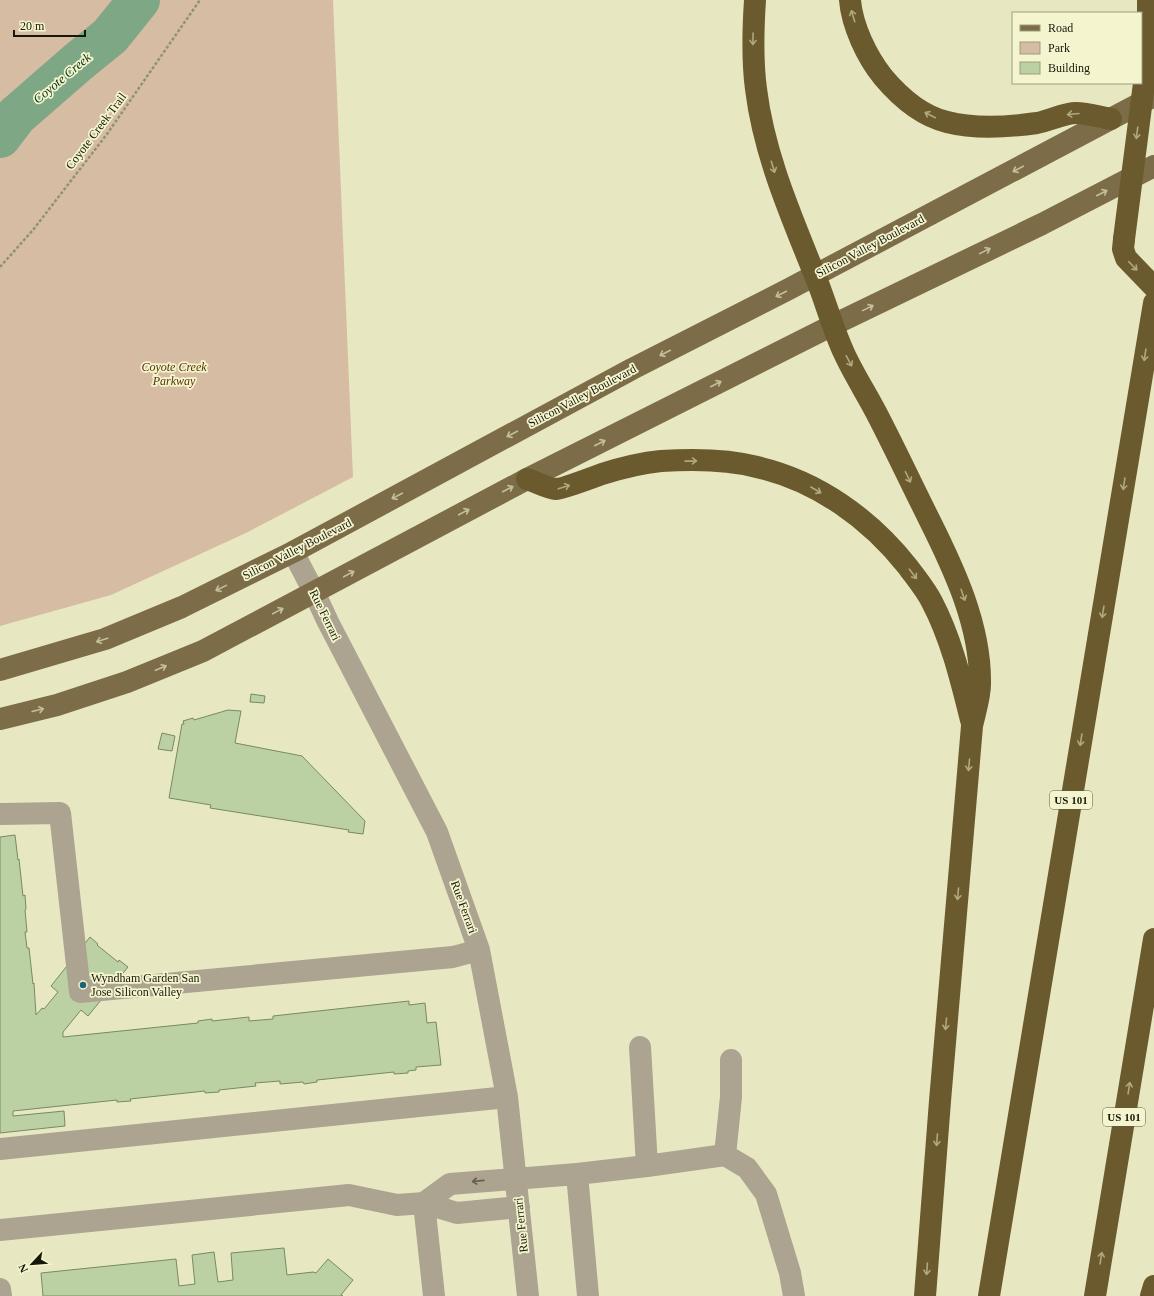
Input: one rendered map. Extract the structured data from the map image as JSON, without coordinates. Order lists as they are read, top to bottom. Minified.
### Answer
{"streets":{"highway":["US 101"],"main road":["Silicon Valley Boulevard"],"street":["Rue Ferrari"],"path":["Coyote Creek Trail"]},"crossings":[["Silicon Valley Boulevard","Rue Ferrari"]],"water":["Coyote Creek"],"parks":["Coyote Creek Parkway"],"places":["Wyndham Garden San Jose Silicon Valley"],"legend":["Road","Park","Building"],"scale_bar":"20 m","north":"bottom left"}
